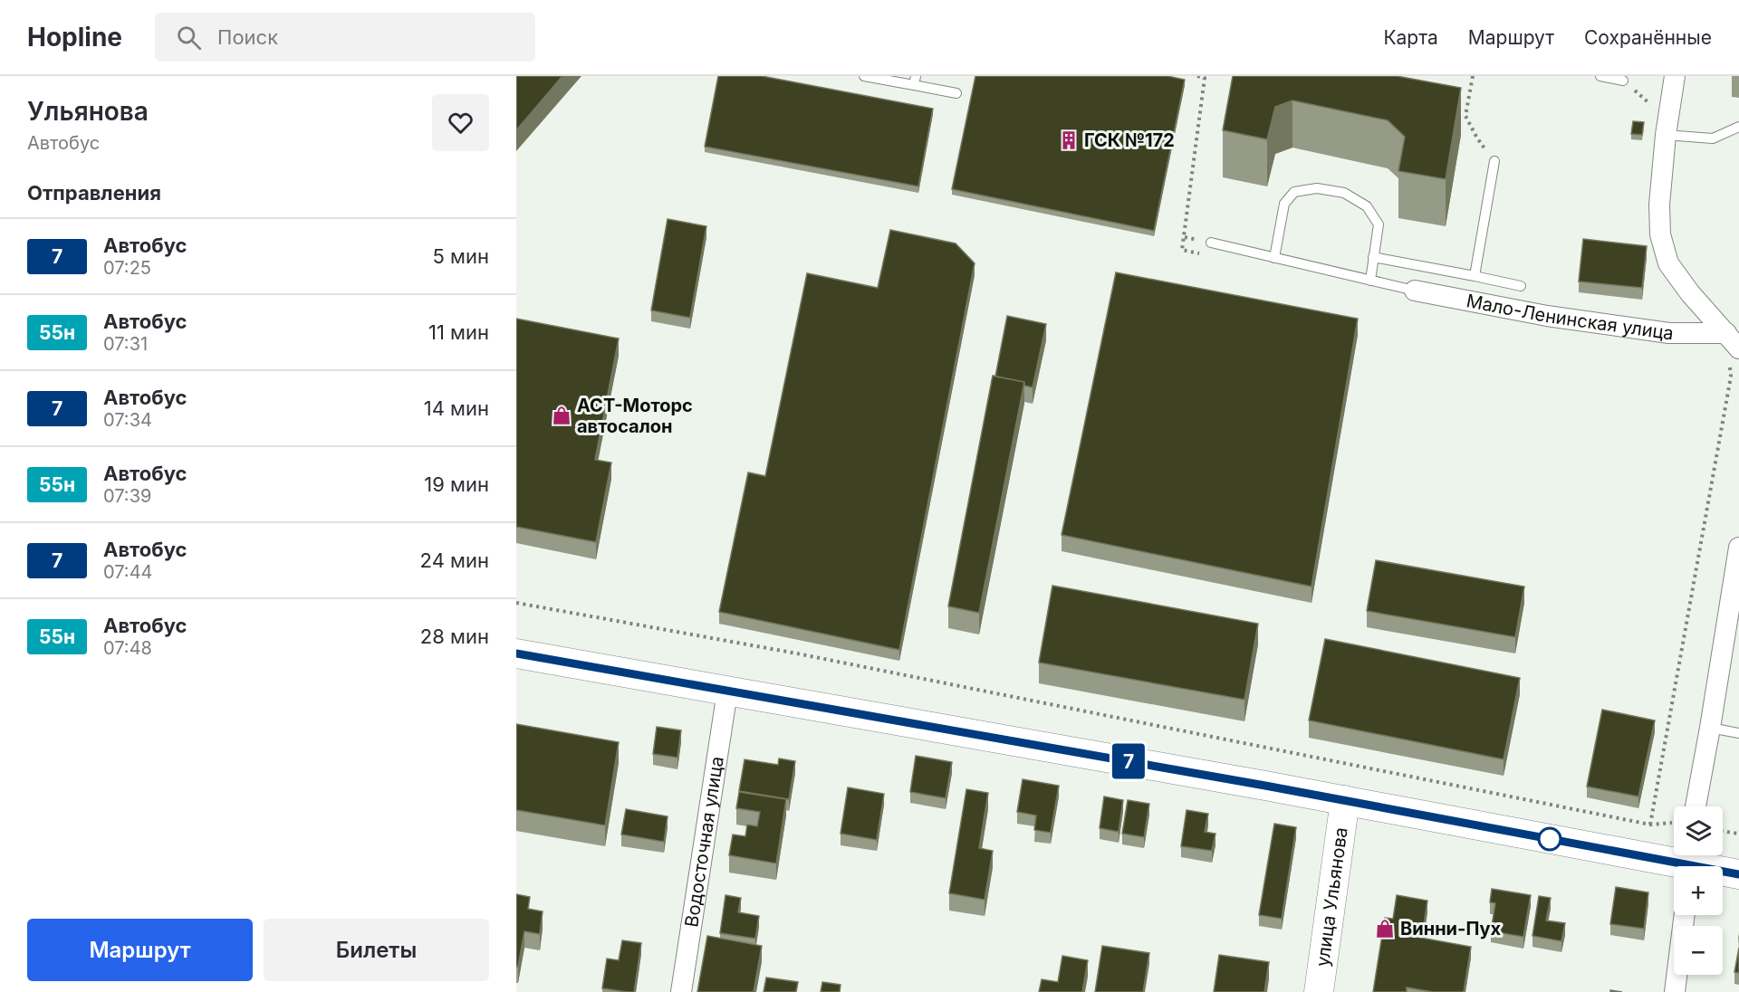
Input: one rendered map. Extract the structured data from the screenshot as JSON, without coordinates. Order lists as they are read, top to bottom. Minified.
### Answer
{"streets":{"main road":["улица Ульянова"],"street":["Мало-Ленинская улица","Водосточная улица"]},"places":{"building":["ГСК №172"],"shop":["АСТ-Моторс автосалон","Винни-Пух"]},"lines":["bus line 7"],"page":{"header":"Hopline","search":"Поиск","nav":["Карта","Маршрут","Сохранённые"],"heading":[["Ульянова","Автобус"],"Отправления"],"on_map":"7","list":[{"mark":"7","name":"Автобус","note":"07:25","value":"5 мин"},{"mark":"55н","name":"Автобус","note":"07:31","value":"11 мин"},{"mark":"7","name":"Автобус","note":"07:34","value":"14 мин"},{"mark":"55н","name":"Автобус","note":"07:39","value":"19 мин"},{"mark":"7","name":"Автобус","note":"07:44","value":"24 мин"},{"mark":"55н","name":"Автобус","note":"07:48","value":"28 мин"}],"map_buttons":["+","−"],"buttons":["Маршрут","Билеты"]}}
